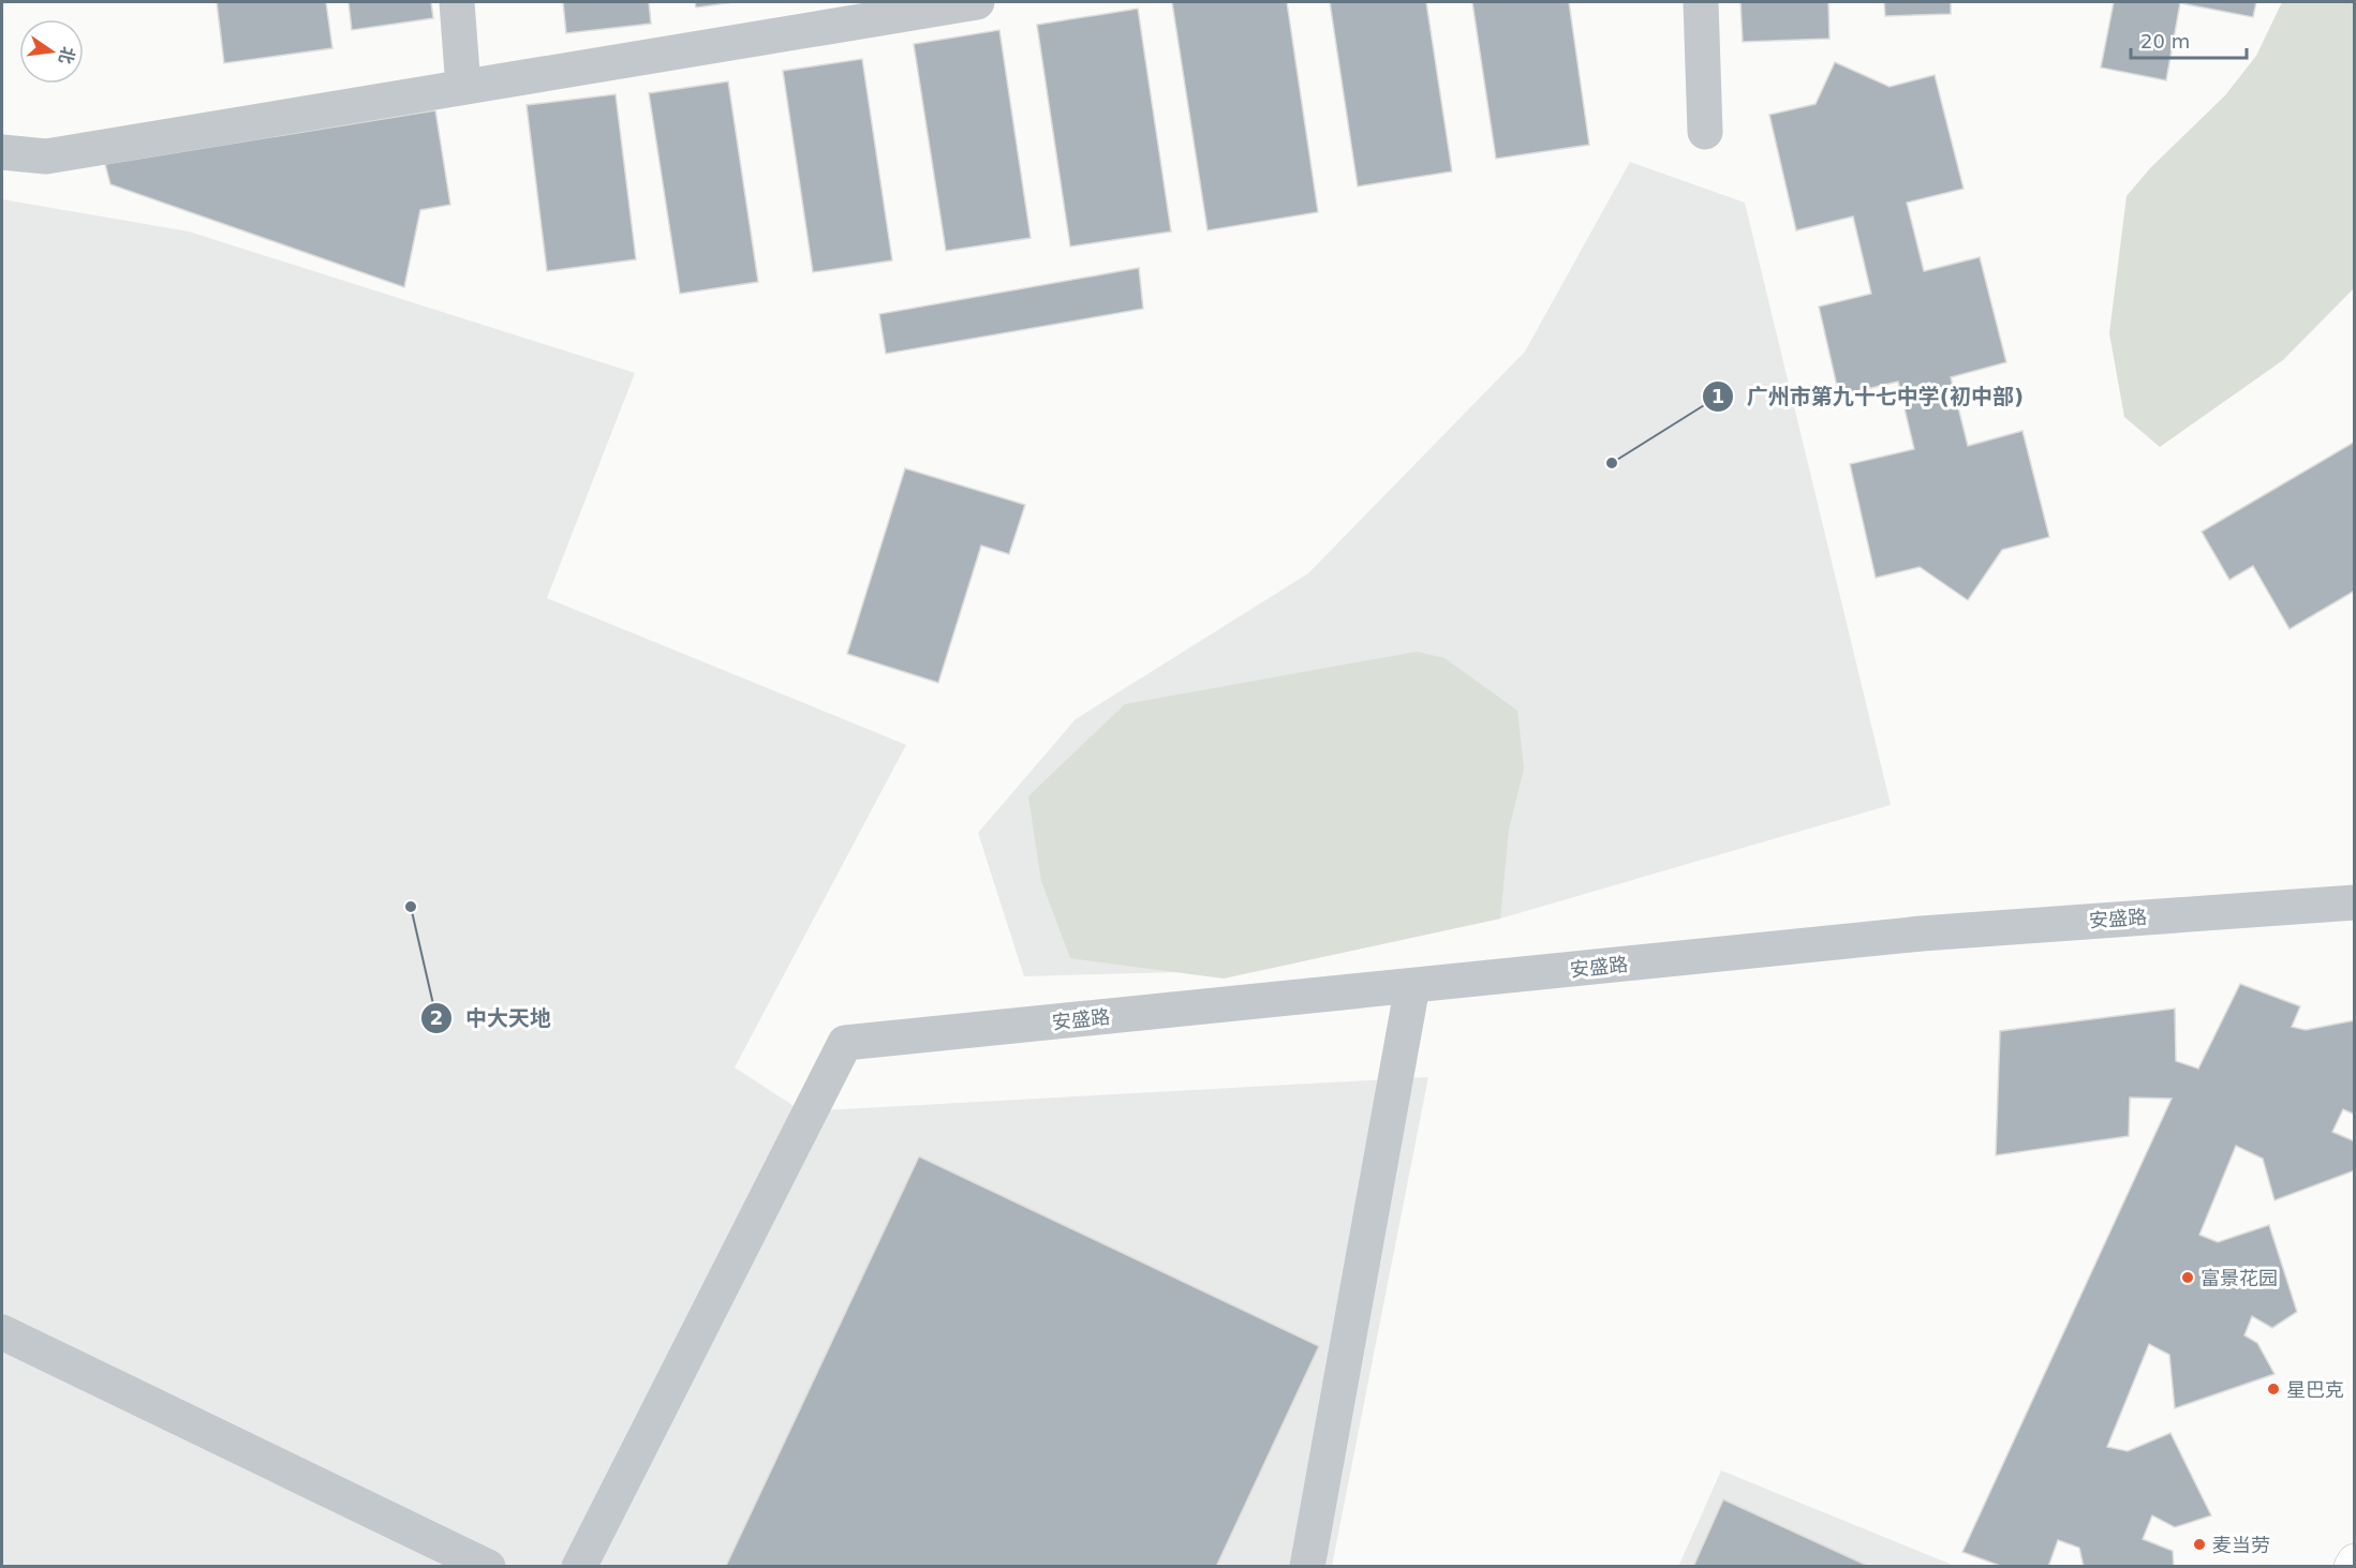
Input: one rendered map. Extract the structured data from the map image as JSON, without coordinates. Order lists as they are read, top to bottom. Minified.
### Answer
{"streets":{"street":["安盛路"]},"places":["广州市第九十七中学(初中部)","中大天地","富景花园","星巴克","麦当劳"],"scale_bar":"20 m","north":"right"}
